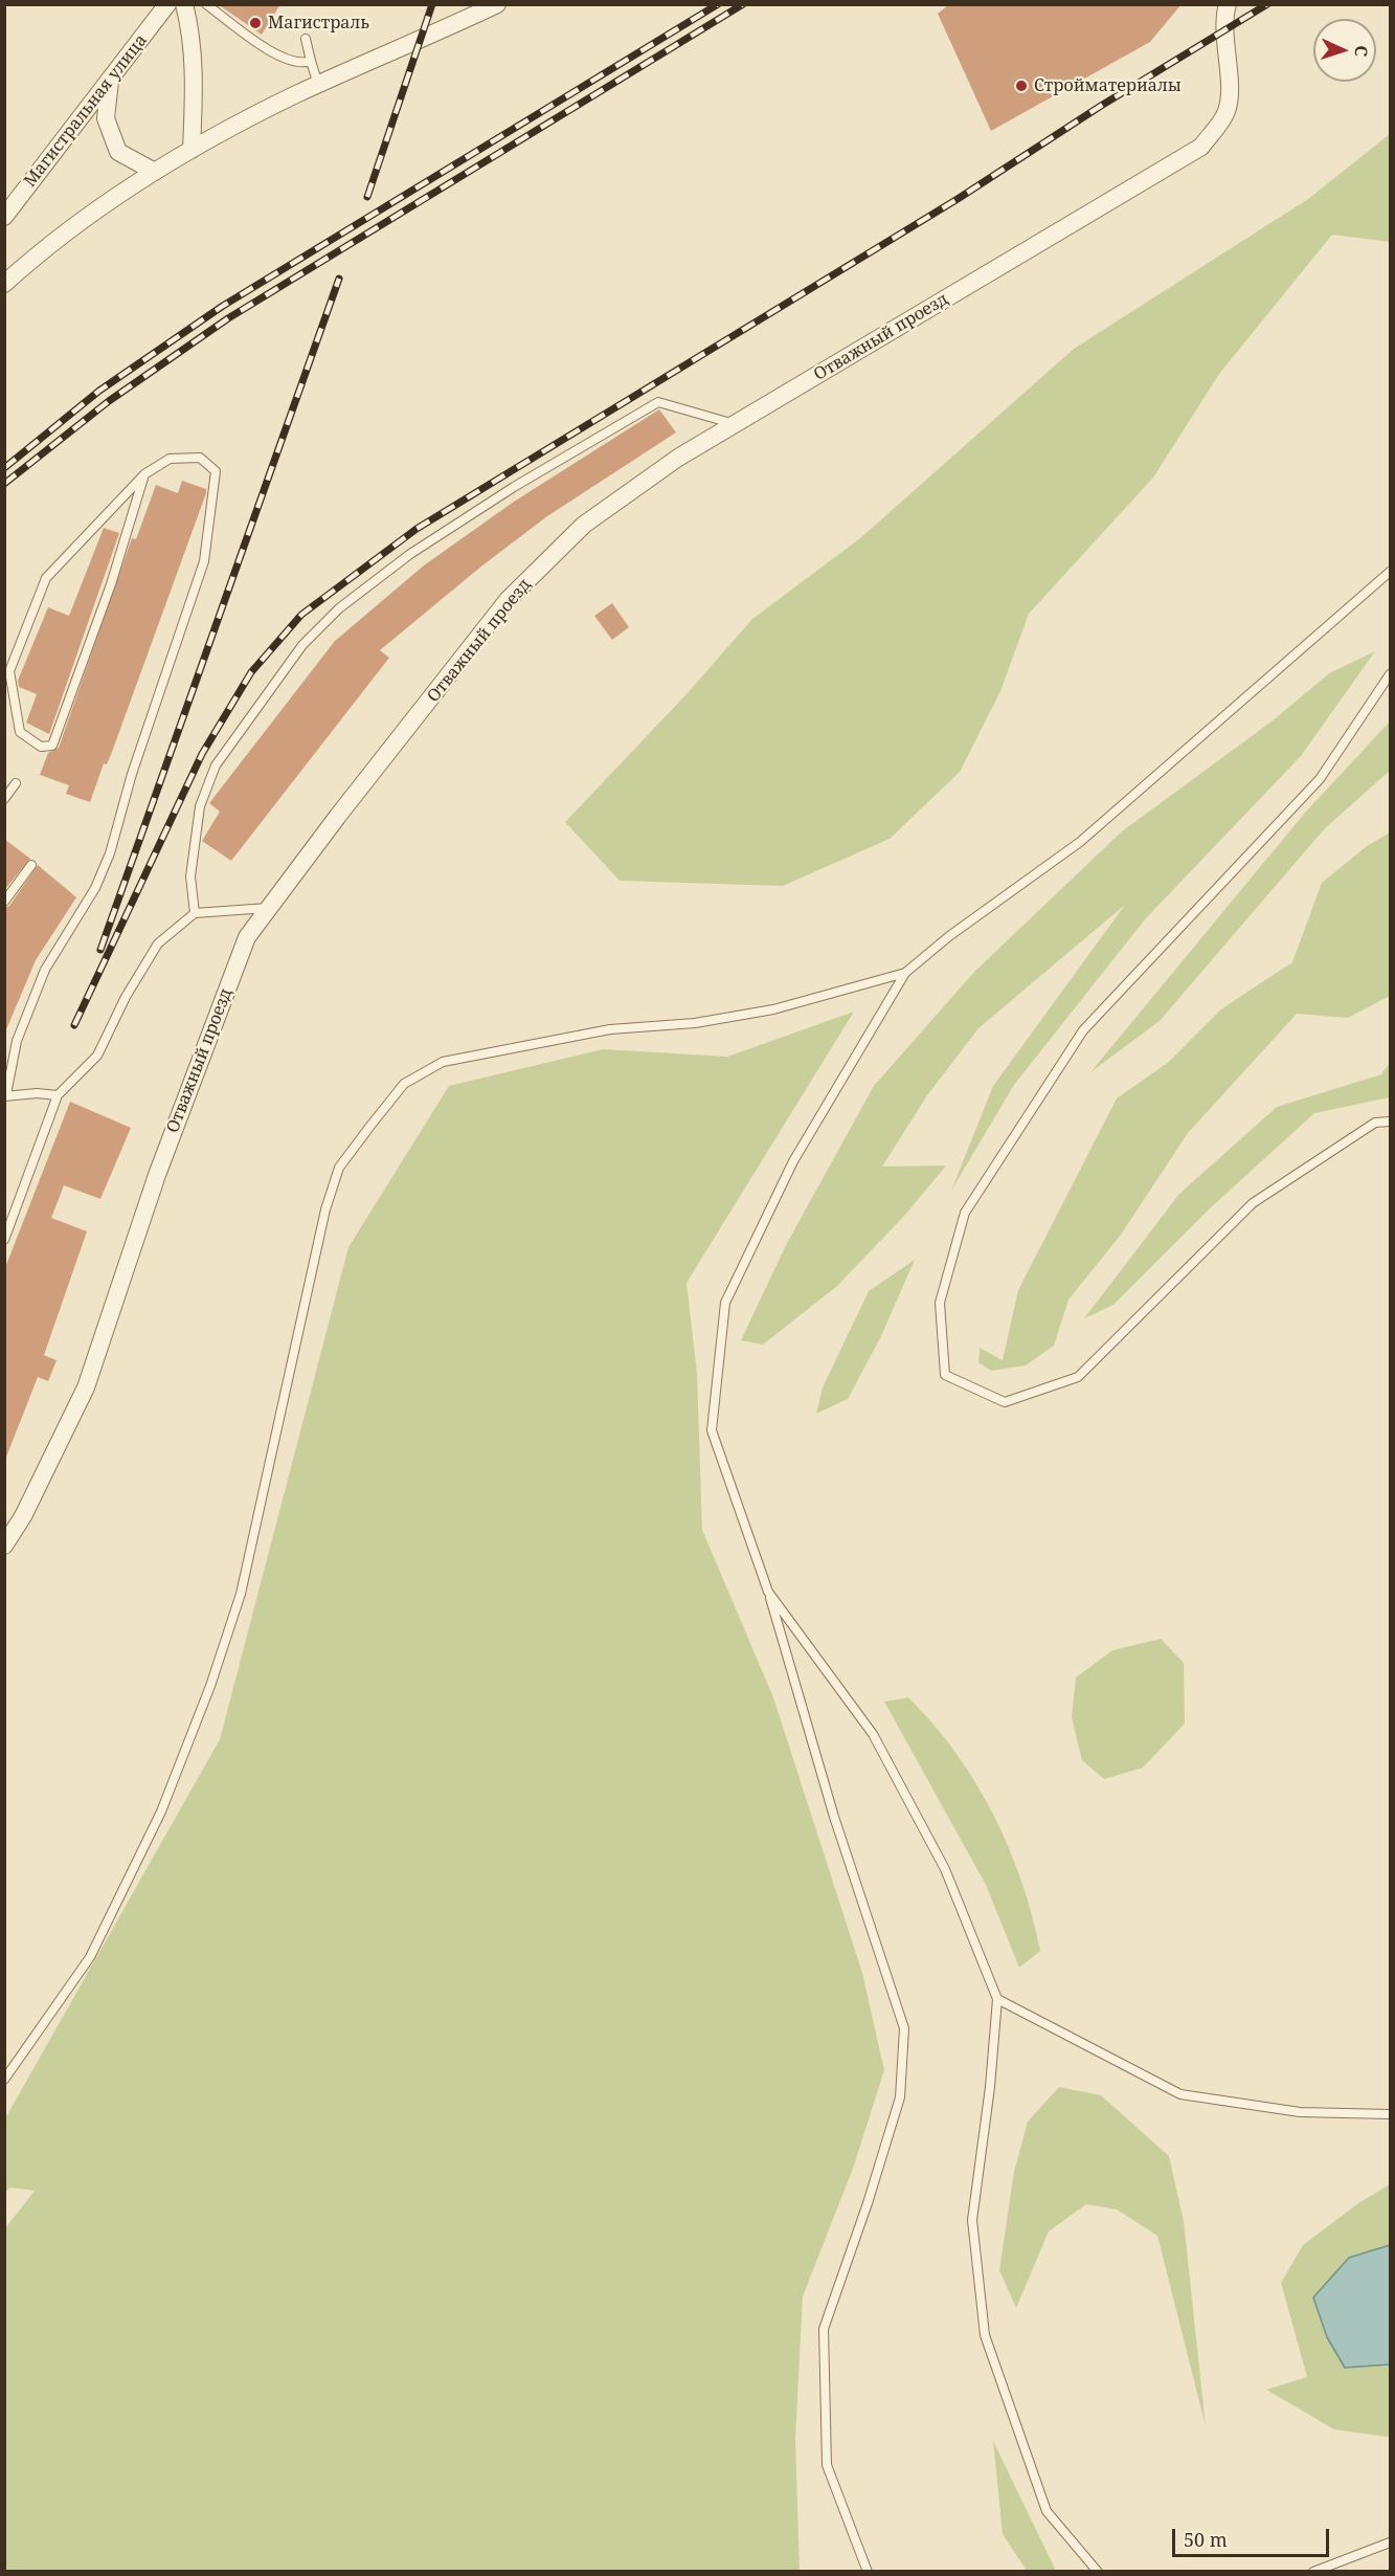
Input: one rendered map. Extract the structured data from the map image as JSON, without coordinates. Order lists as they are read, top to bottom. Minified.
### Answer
{"streets":{"street":["Магистральная улица","Отважный проезд"]},"places":["Магистраль","Стройматериалы"],"scale_bar":"50 m","north":"right"}
